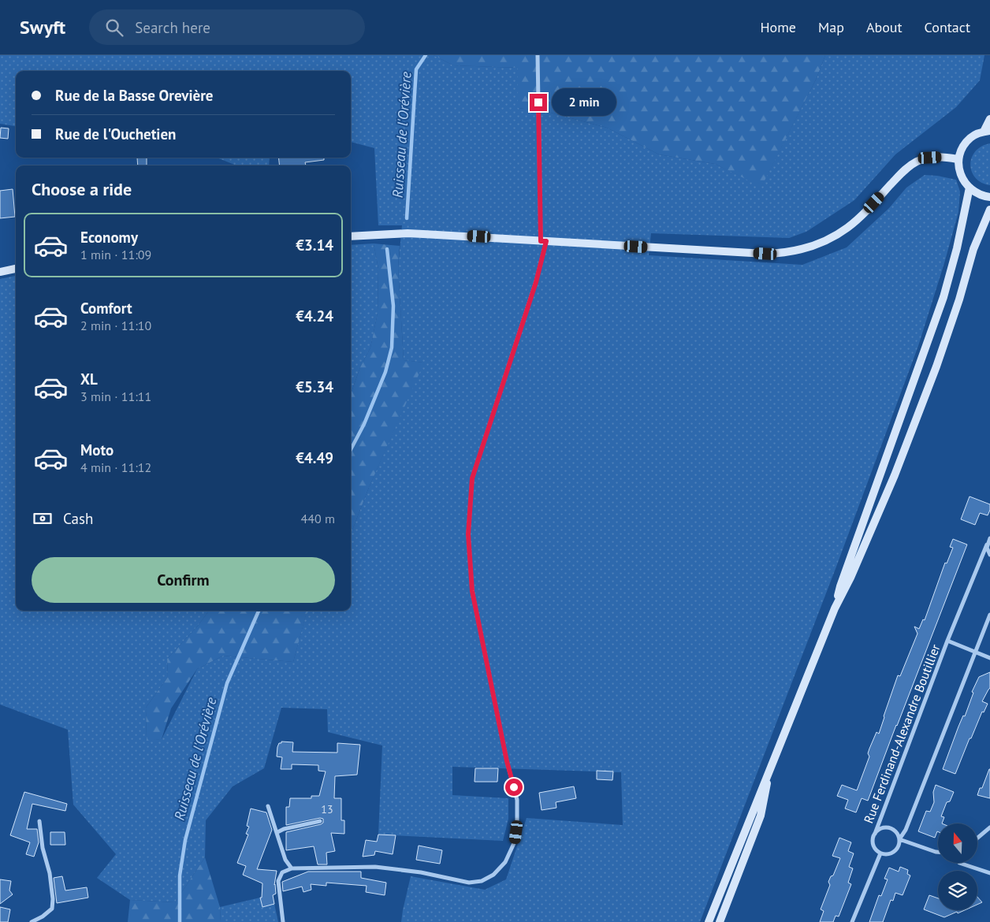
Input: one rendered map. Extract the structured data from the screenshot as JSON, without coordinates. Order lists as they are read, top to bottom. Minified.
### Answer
{"streets":{"street":["Rue Ferdinand-Alexandre Boutillier"]},"water":["Ruisseau de l'Orévière"],"house_numbers":["13"],"north":"top","page":{"header":"Swyft","search":"Search here","nav":["Home","Map","About","Contact"],"banner":["Rue de la Basse Orevière","Rue de l'Ouchetien"],"bubble":"2 min","heading":"Choose a ride","list":[{"name":"Economy","note":"1 min · 11:09","value":"€3.14"},{"name":"Comfort","note":"2 min · 11:10","value":"€4.24"},{"name":"XL","note":"3 min · 11:11","value":"€5.34"},{"name":"Moto","note":"4 min · 11:12","value":"€4.49"}],"pay":["Cash","440 m"],"buttons":"Confirm"}}
